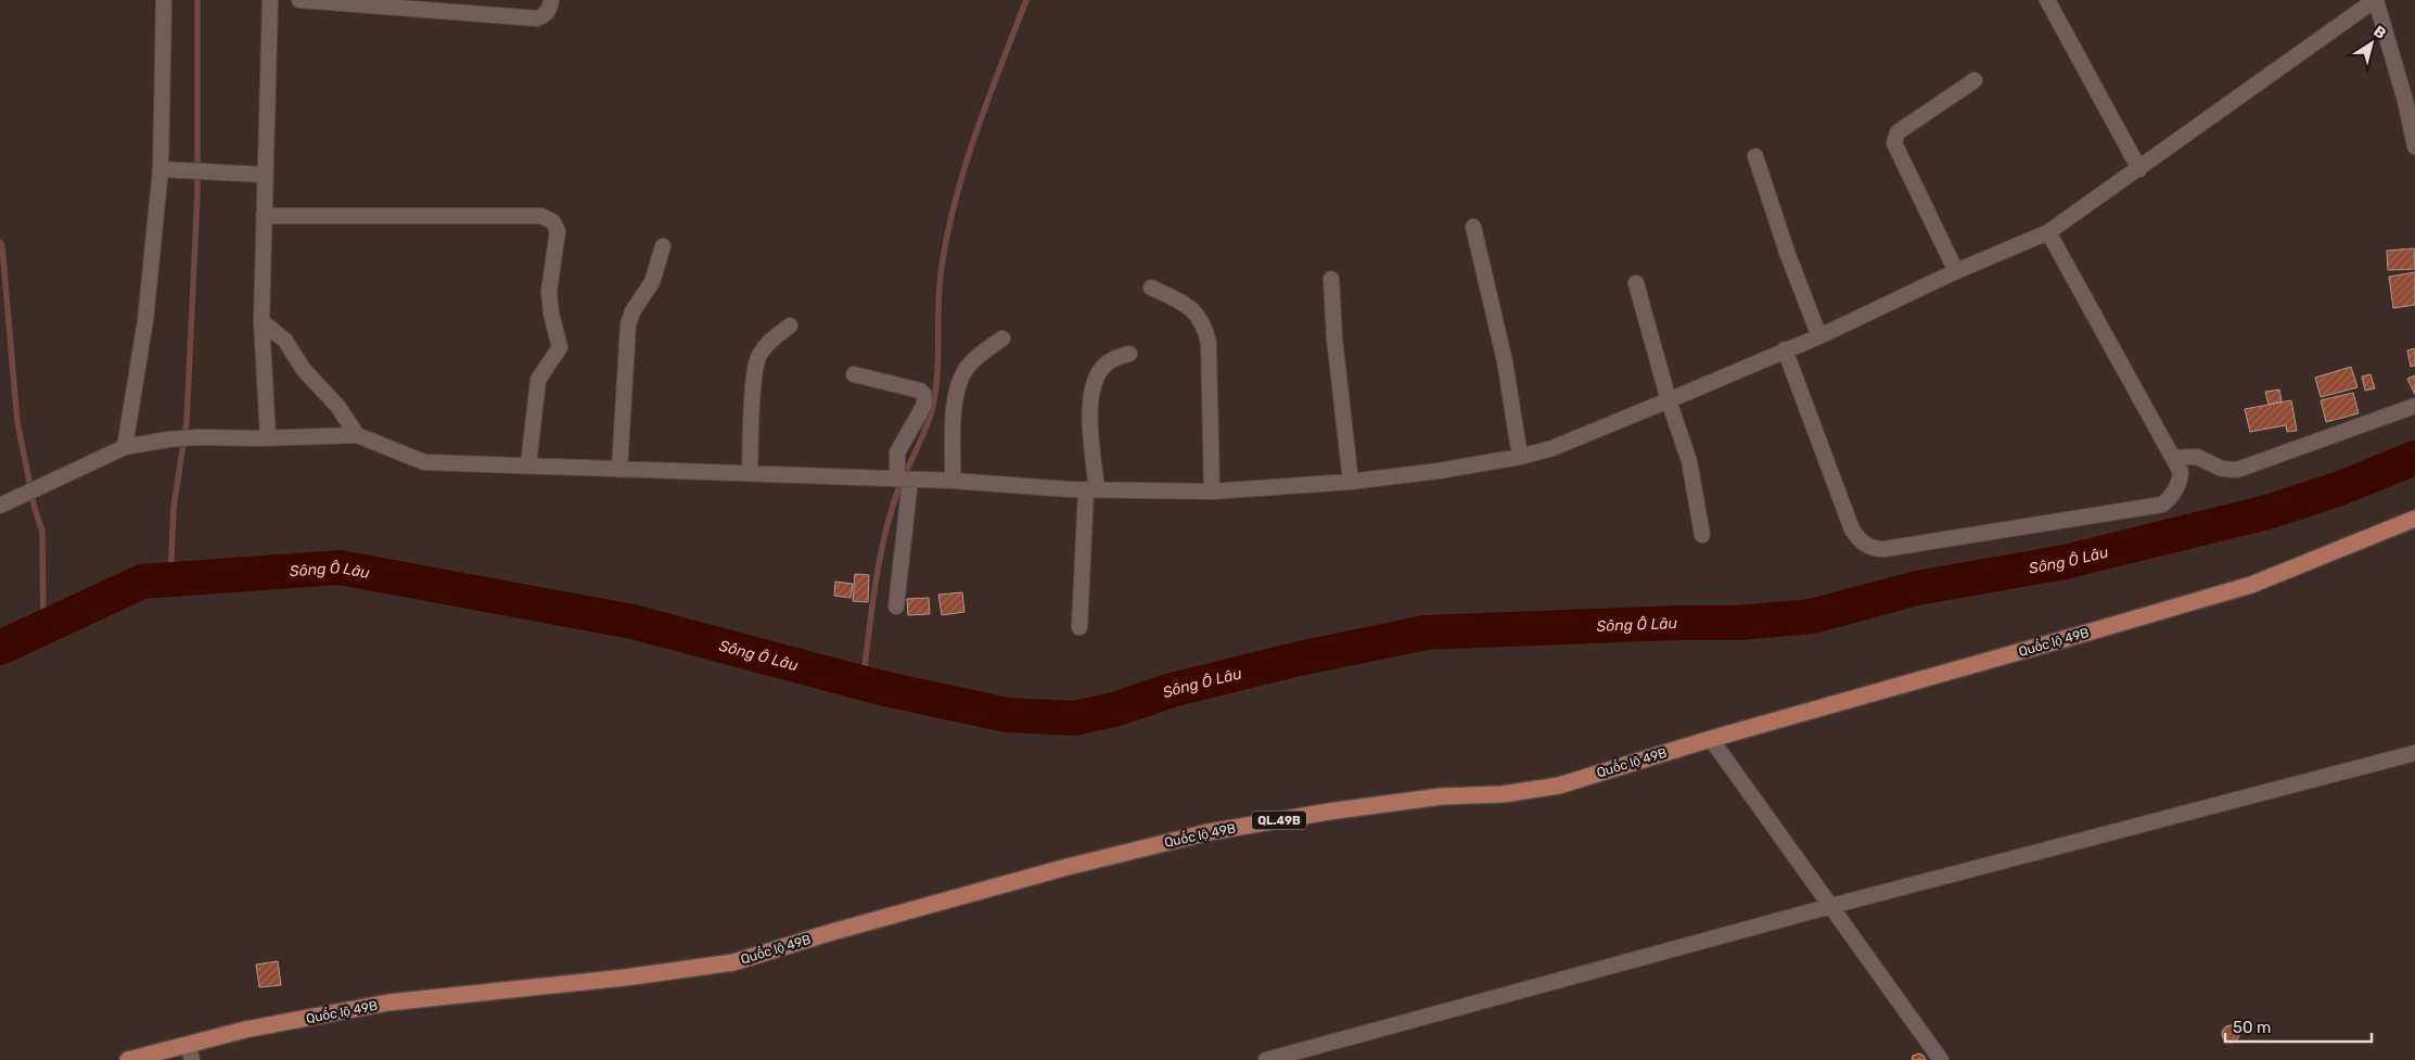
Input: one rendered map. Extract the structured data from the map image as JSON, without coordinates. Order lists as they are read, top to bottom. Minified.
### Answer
{"streets":{"main road":["Quốc lộ 49B","QL.49B"]},"water":["Sông Ô Lâu"],"scale_bar":"50 m","north":"top right"}
